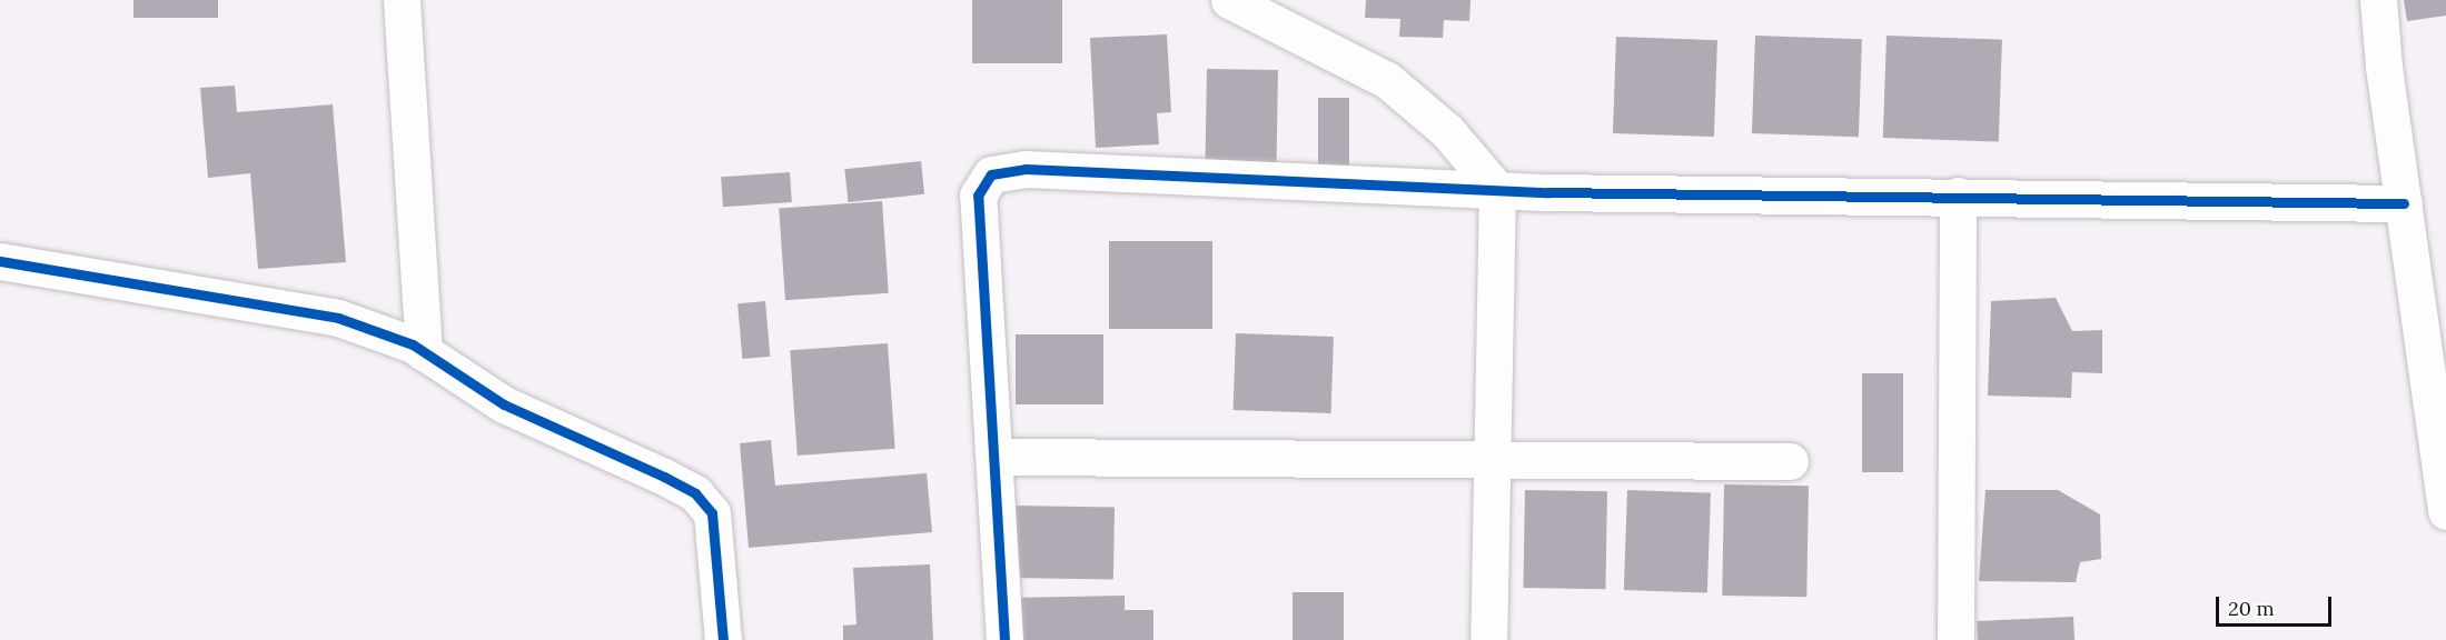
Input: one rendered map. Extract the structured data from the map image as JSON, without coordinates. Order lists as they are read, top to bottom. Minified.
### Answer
{"scale_bar":"20 m"}
